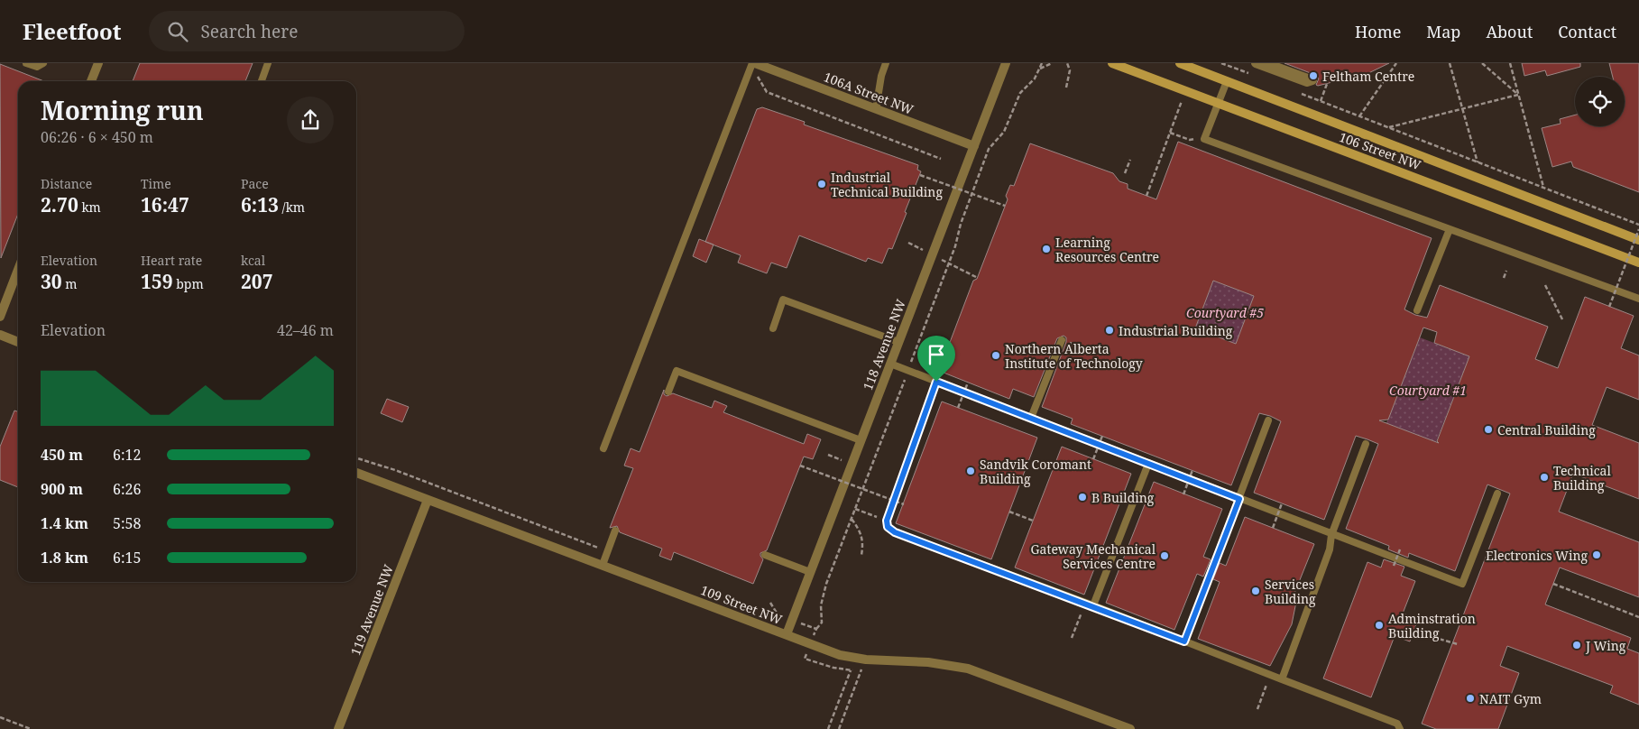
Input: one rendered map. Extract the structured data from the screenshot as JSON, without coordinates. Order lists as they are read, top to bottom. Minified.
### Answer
{"streets":{"main road":["106 Street NW"],"street":["106A Street NW","118 Avenue NW","109 Street NW","119 Avenue NW"]},"crossings":[["106A Street NW","118 Avenue NW"],["118 Avenue NW","109 Street NW"],["109 Street NW","119 Avenue NW"]],"parks":["Courtyard #5","Courtyard #1"],"places":["Feltham Centre","Industrial Technical Building","Learning Resources Centre","Industrial Building","Northern Alberta Institute of Technology","Central Building","Sandvik Coromant Building","Technical Building","B Building","Electronics Wing","Gateway Mechanical Services Centre","Services Building","Adminstration Building","J Wing","NAIT Gym"],"page":{"header":"Fleetfoot","search":"Search here","nav":["Home","Map","About","Contact"],"heading":["Morning run","06:26 · 6 × 450 m"],"stats":[["Distance","2.70 km"],["Time","16:47"],["Pace","6:13 /km"],["Elevation","30 m"],["Heart rate","159 bpm"],["kcal","207"]],"chart":["Elevation","42–46 m"],"list":[{"name":"450 m","note":"6:12"},{"name":"900 m","note":"6:26"},{"name":"1.4 km","note":"5:58"},{"name":"1.8 km","note":"6:15"}]}}
